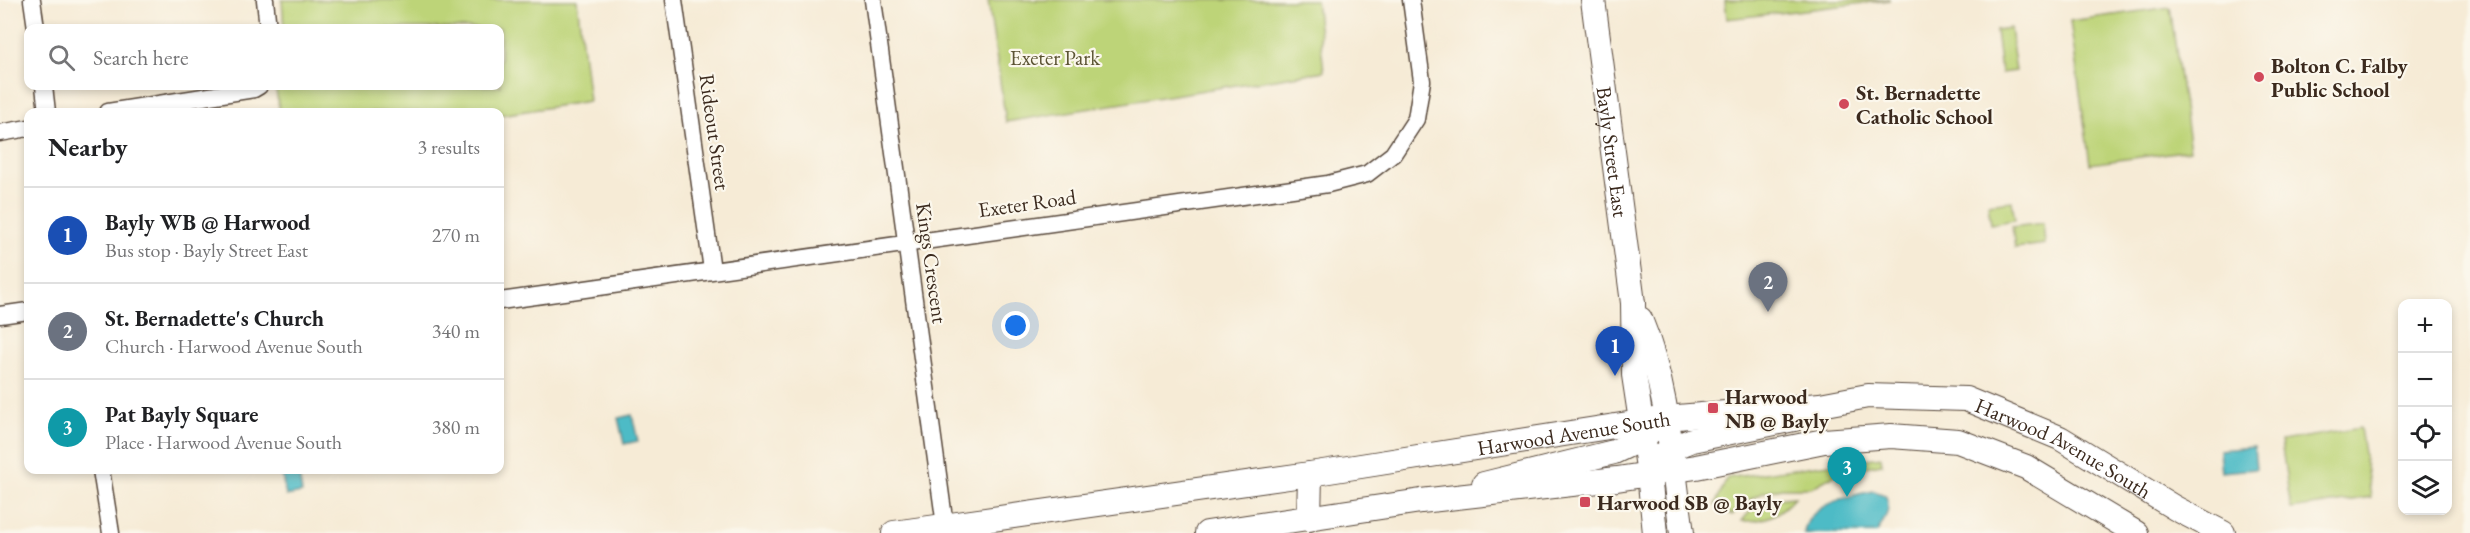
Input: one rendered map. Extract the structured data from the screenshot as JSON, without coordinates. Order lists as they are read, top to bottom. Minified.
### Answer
{"streets":{"main road":["Bayly Street East","Harwood Avenue South"],"street":["Rideout Street","Exeter Road","Kings Crescent"]},"crossings":[["Rideout Street","Exeter Road"],["Bayly Street East","Harwood Avenue South"],["Exeter Road","Kings Crescent"],["Kings Crescent","Harwood Avenue South"]],"parks":["Exeter Park"],"places":{"other":["Bolton C. Falby Public School","St. Bernadette Catholic School"],"transit":["Harwood NB @ Bayly","Harwood SB @ Bayly"]},"page":{"search":"Search here","heading":["Nearby","3 results"],"list":[{"mark":"1","name":"Bayly WB @ Harwood","note":"Bus stop · Bayly Street East","value":"270 m"},{"mark":"2","name":"St. Bernadette's Church","note":"Church · Harwood Avenue South","value":"340 m"},{"mark":"3","name":"Pat Bayly Square","note":"Place · Harwood Avenue South","value":"380 m"}],"pins":["2","1","3"],"map_buttons":["+","−"]}}
